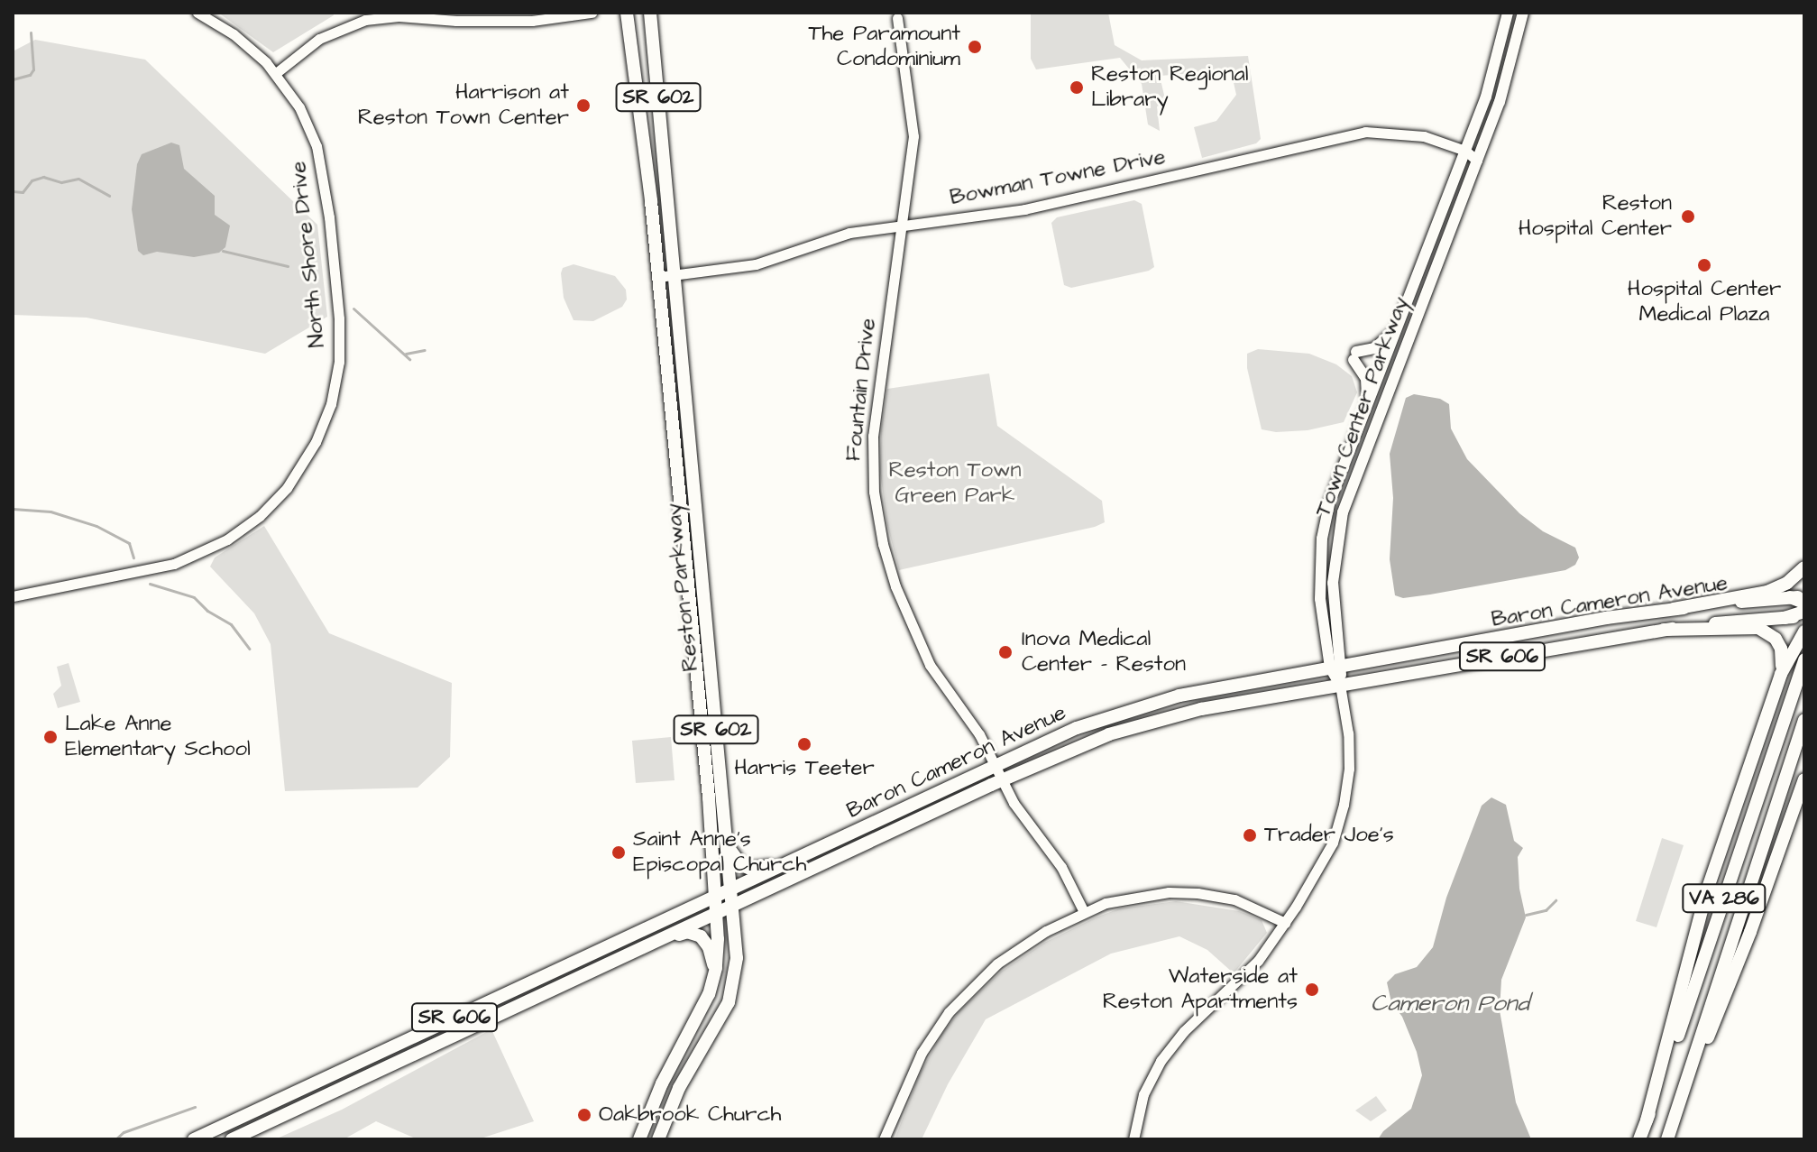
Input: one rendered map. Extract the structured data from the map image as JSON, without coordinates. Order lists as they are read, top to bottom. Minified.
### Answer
{"streets":{"main road":["SR 602","Town Center Parkway","Reston Parkway","Baron Cameron Avenue","SR 606","VA 286"],"street":["Bowman Towne Drive","North Shore Drive","Fountain Drive"]},"crossings":[["Bowman Towne Drive","Fountain Drive"],["Bowman Towne Drive","Town Center Parkway"],["Bowman Towne Drive","Reston Parkway"],["Fountain Drive","Baron Cameron Avenue"],["Town Center Parkway","Baron Cameron Avenue"],["Reston Parkway","Baron Cameron Avenue"],["Baron Cameron Avenue","SR 606"]],"water":["Cameron Pond"],"parks":["Reston Town Green Park"],"places":["The Paramount Condominium","Reston Regional Library","Harrison at Reston Town Center","Reston Hospital Center","Hospital Center Medical Plaza","Inova Medical Center - Reston","Lake Anne Elementary School","Harris Teeter","Trader Joe's","Saint Anne's Episcopal Church","Waterside at Reston Apartments","Oakbrook Church"]}
